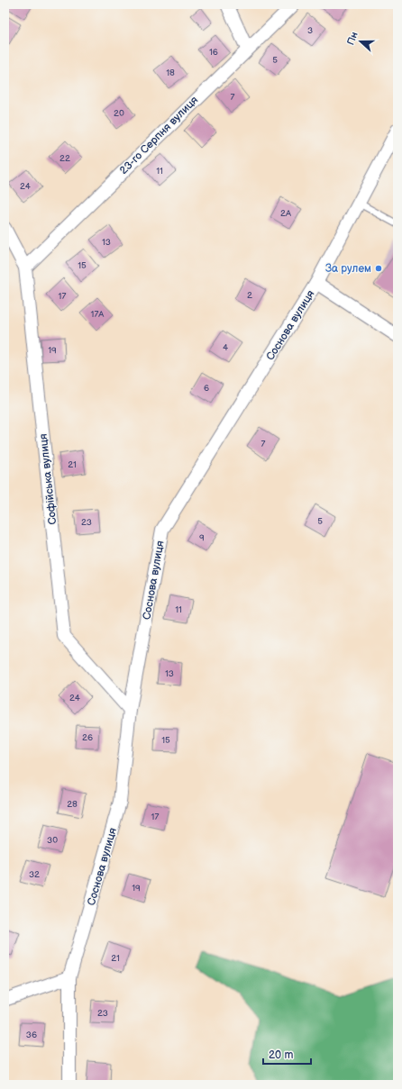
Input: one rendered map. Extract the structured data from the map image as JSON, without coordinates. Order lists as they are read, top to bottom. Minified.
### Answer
{"streets":{"street":["23-го Серпня вулиця","Соснова вулиця","Софійська вулиця"]},"crossings":[["23-го Серпня вулиця","Софійська вулиця"],["Соснова вулиця","Софійська вулиця"]],"places":["За рулем"],"house_numbers":["3","16","5","18","7","20","22","11","24","2А","13","15","2","17","17А","4","19","6","7","21","5","23","9","11","13","24","26","15","28","17","30","32","19","21","23","36"],"scale_bar":"20 m","north":"left"}
